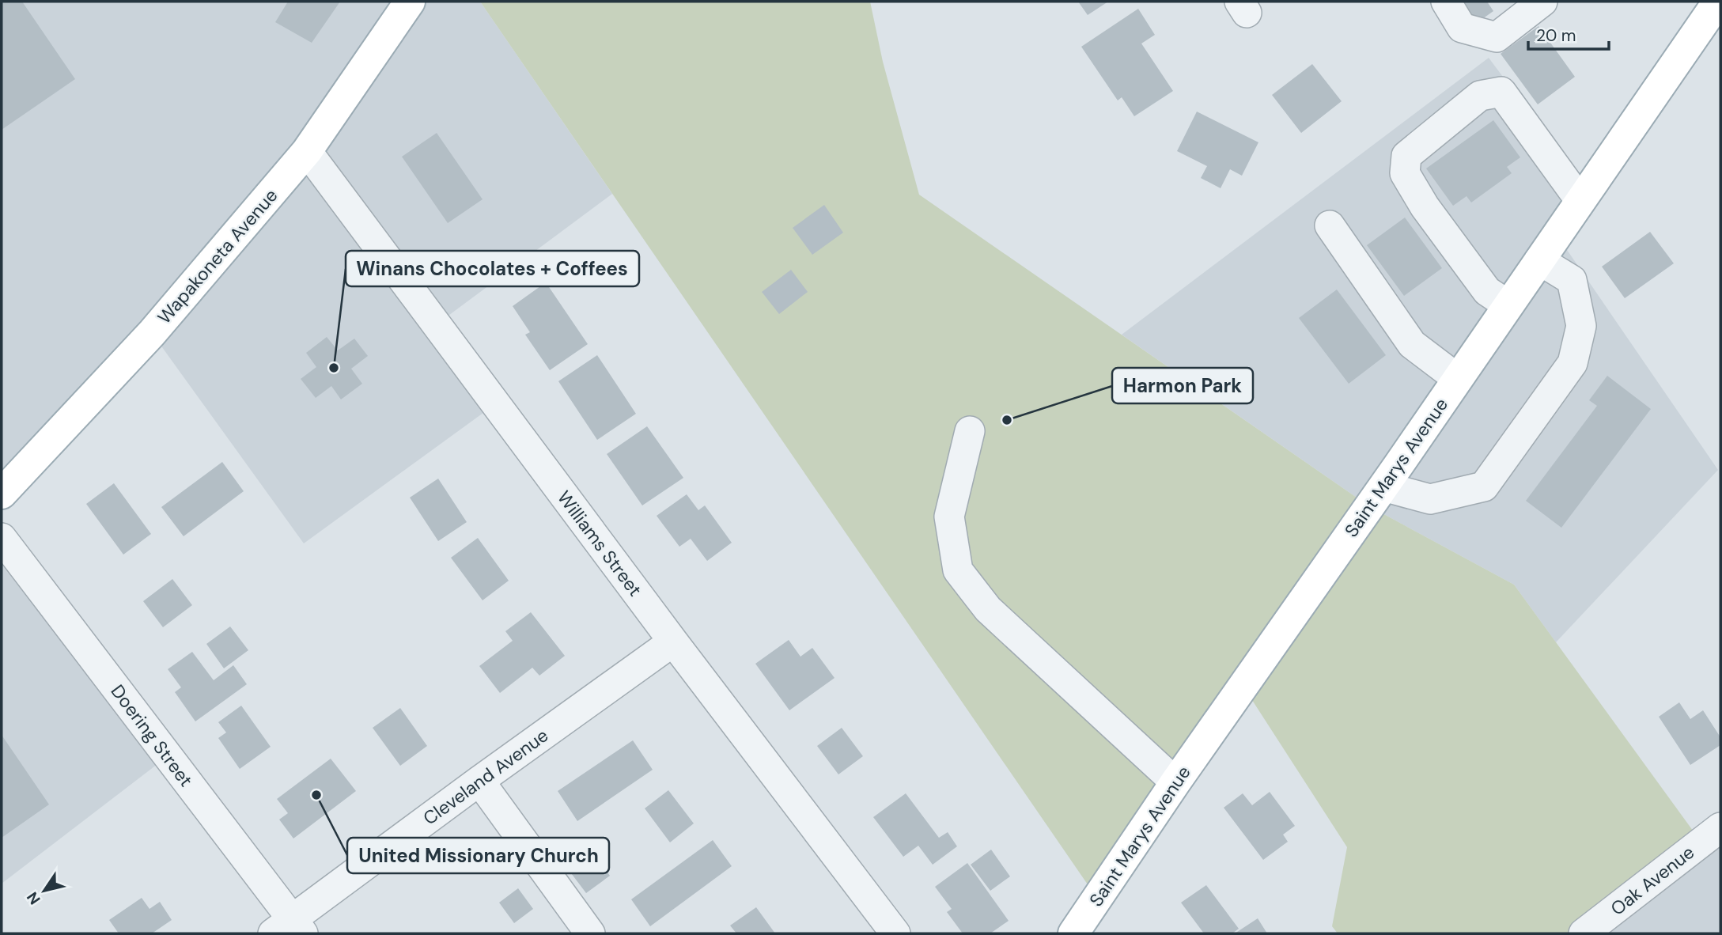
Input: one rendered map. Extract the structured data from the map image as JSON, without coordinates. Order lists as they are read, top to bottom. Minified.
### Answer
{"streets":{"main road":["Wapakoneta Avenue","Saint Marys Avenue"],"street":["Williams Street","Doering Street","Cleveland Avenue","Oak Avenue"]},"crossings":[["Wapakoneta Avenue","Williams Street"],["Williams Street","Cleveland Avenue"],["Doering Street","Cleveland Avenue"]],"places":["Winans Chocolates + Coffees","Harmon Park","United Missionary Church"],"scale_bar":"20 m","north":"bottom left"}
